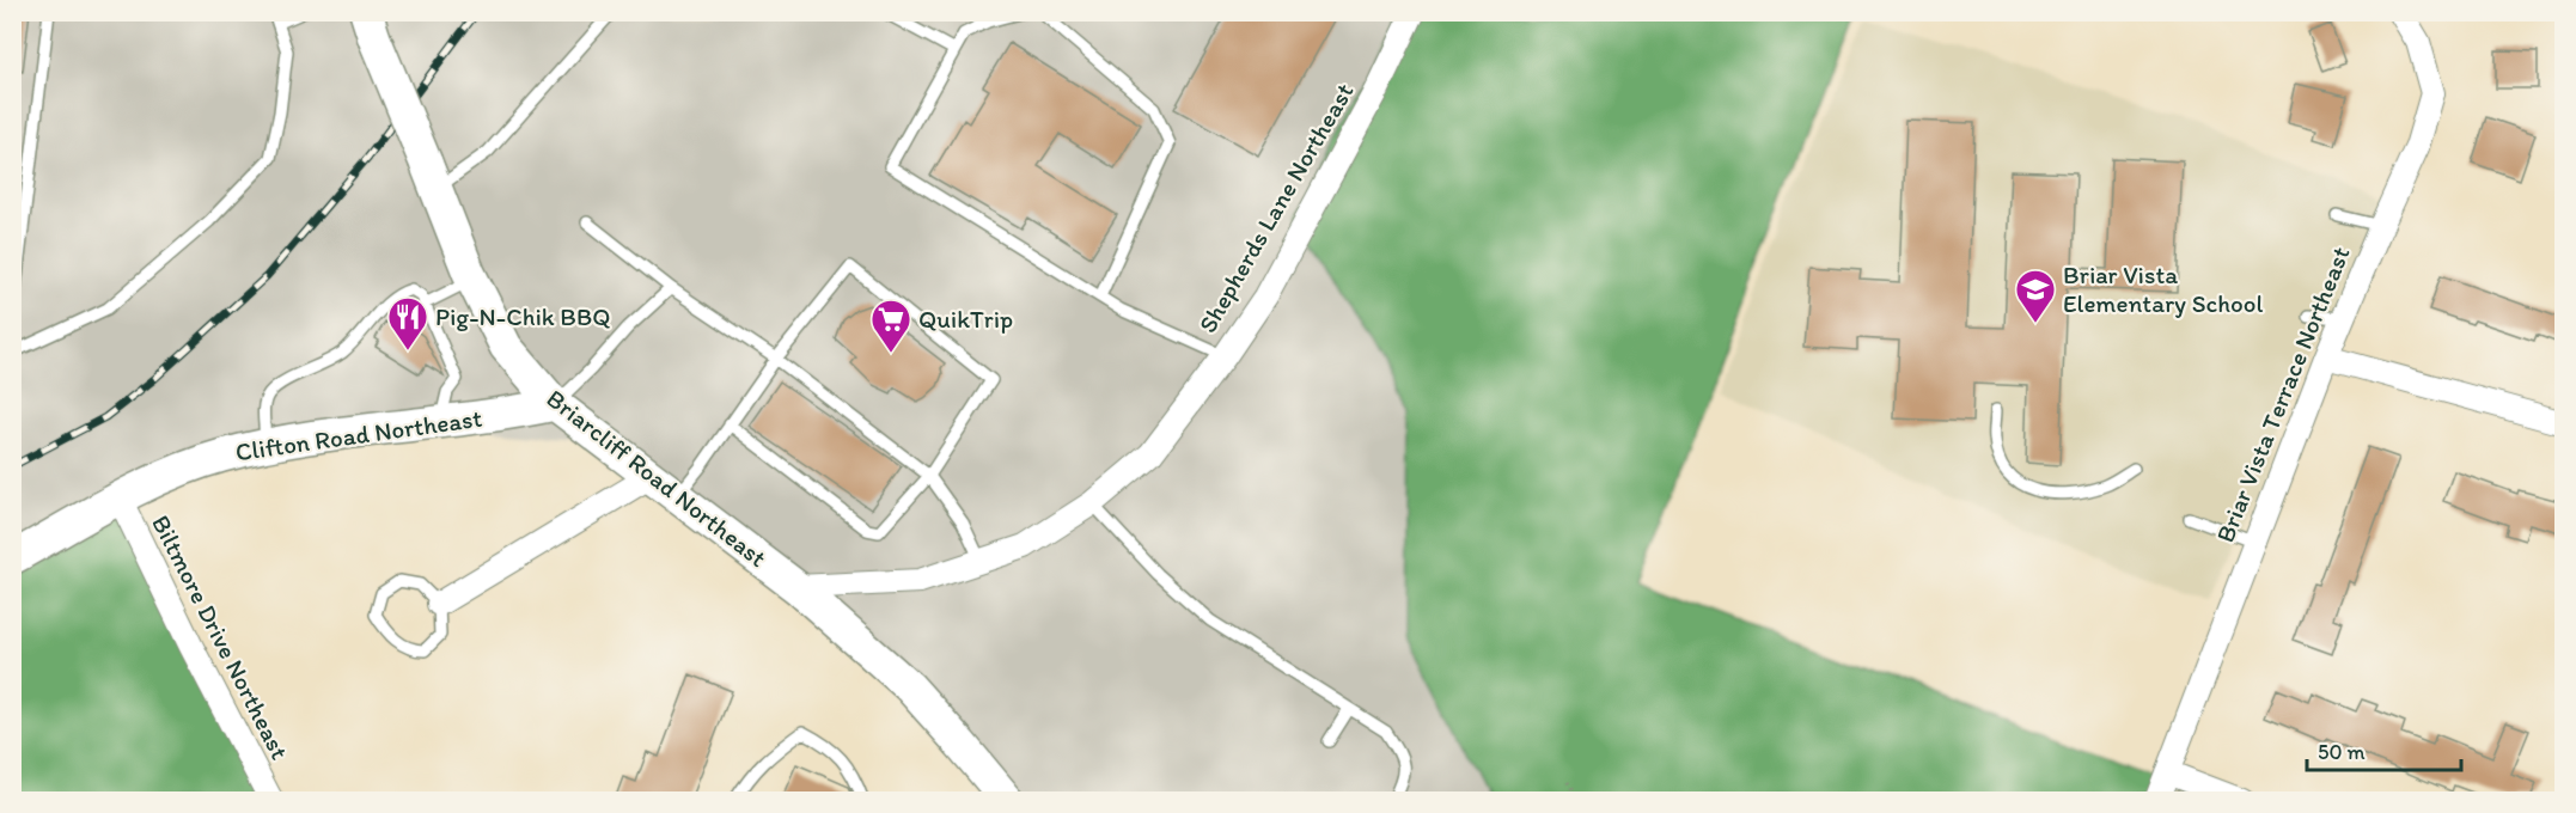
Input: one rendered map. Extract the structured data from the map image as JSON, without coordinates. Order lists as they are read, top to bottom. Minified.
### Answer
{"streets":{"main road":["Clifton Road Northeast","Briarcliff Road Northeast"],"street":["Shepherds Lane Northeast","Briar Vista Terrace Northeast","Biltmore Drive Northeast"]},"crossings":[["Shepherds Lane Northeast","Briarcliff Road Northeast"],["Clifton Road Northeast","Briarcliff Road Northeast"],["Clifton Road Northeast","Biltmore Drive Northeast"]],"places":{"school or university":["Briar Vista Elementary School"],"restaurant":["Pig-N-Chik BBQ"],"supermarket":["QuikTrip"]},"scale_bar":"50 m"}
